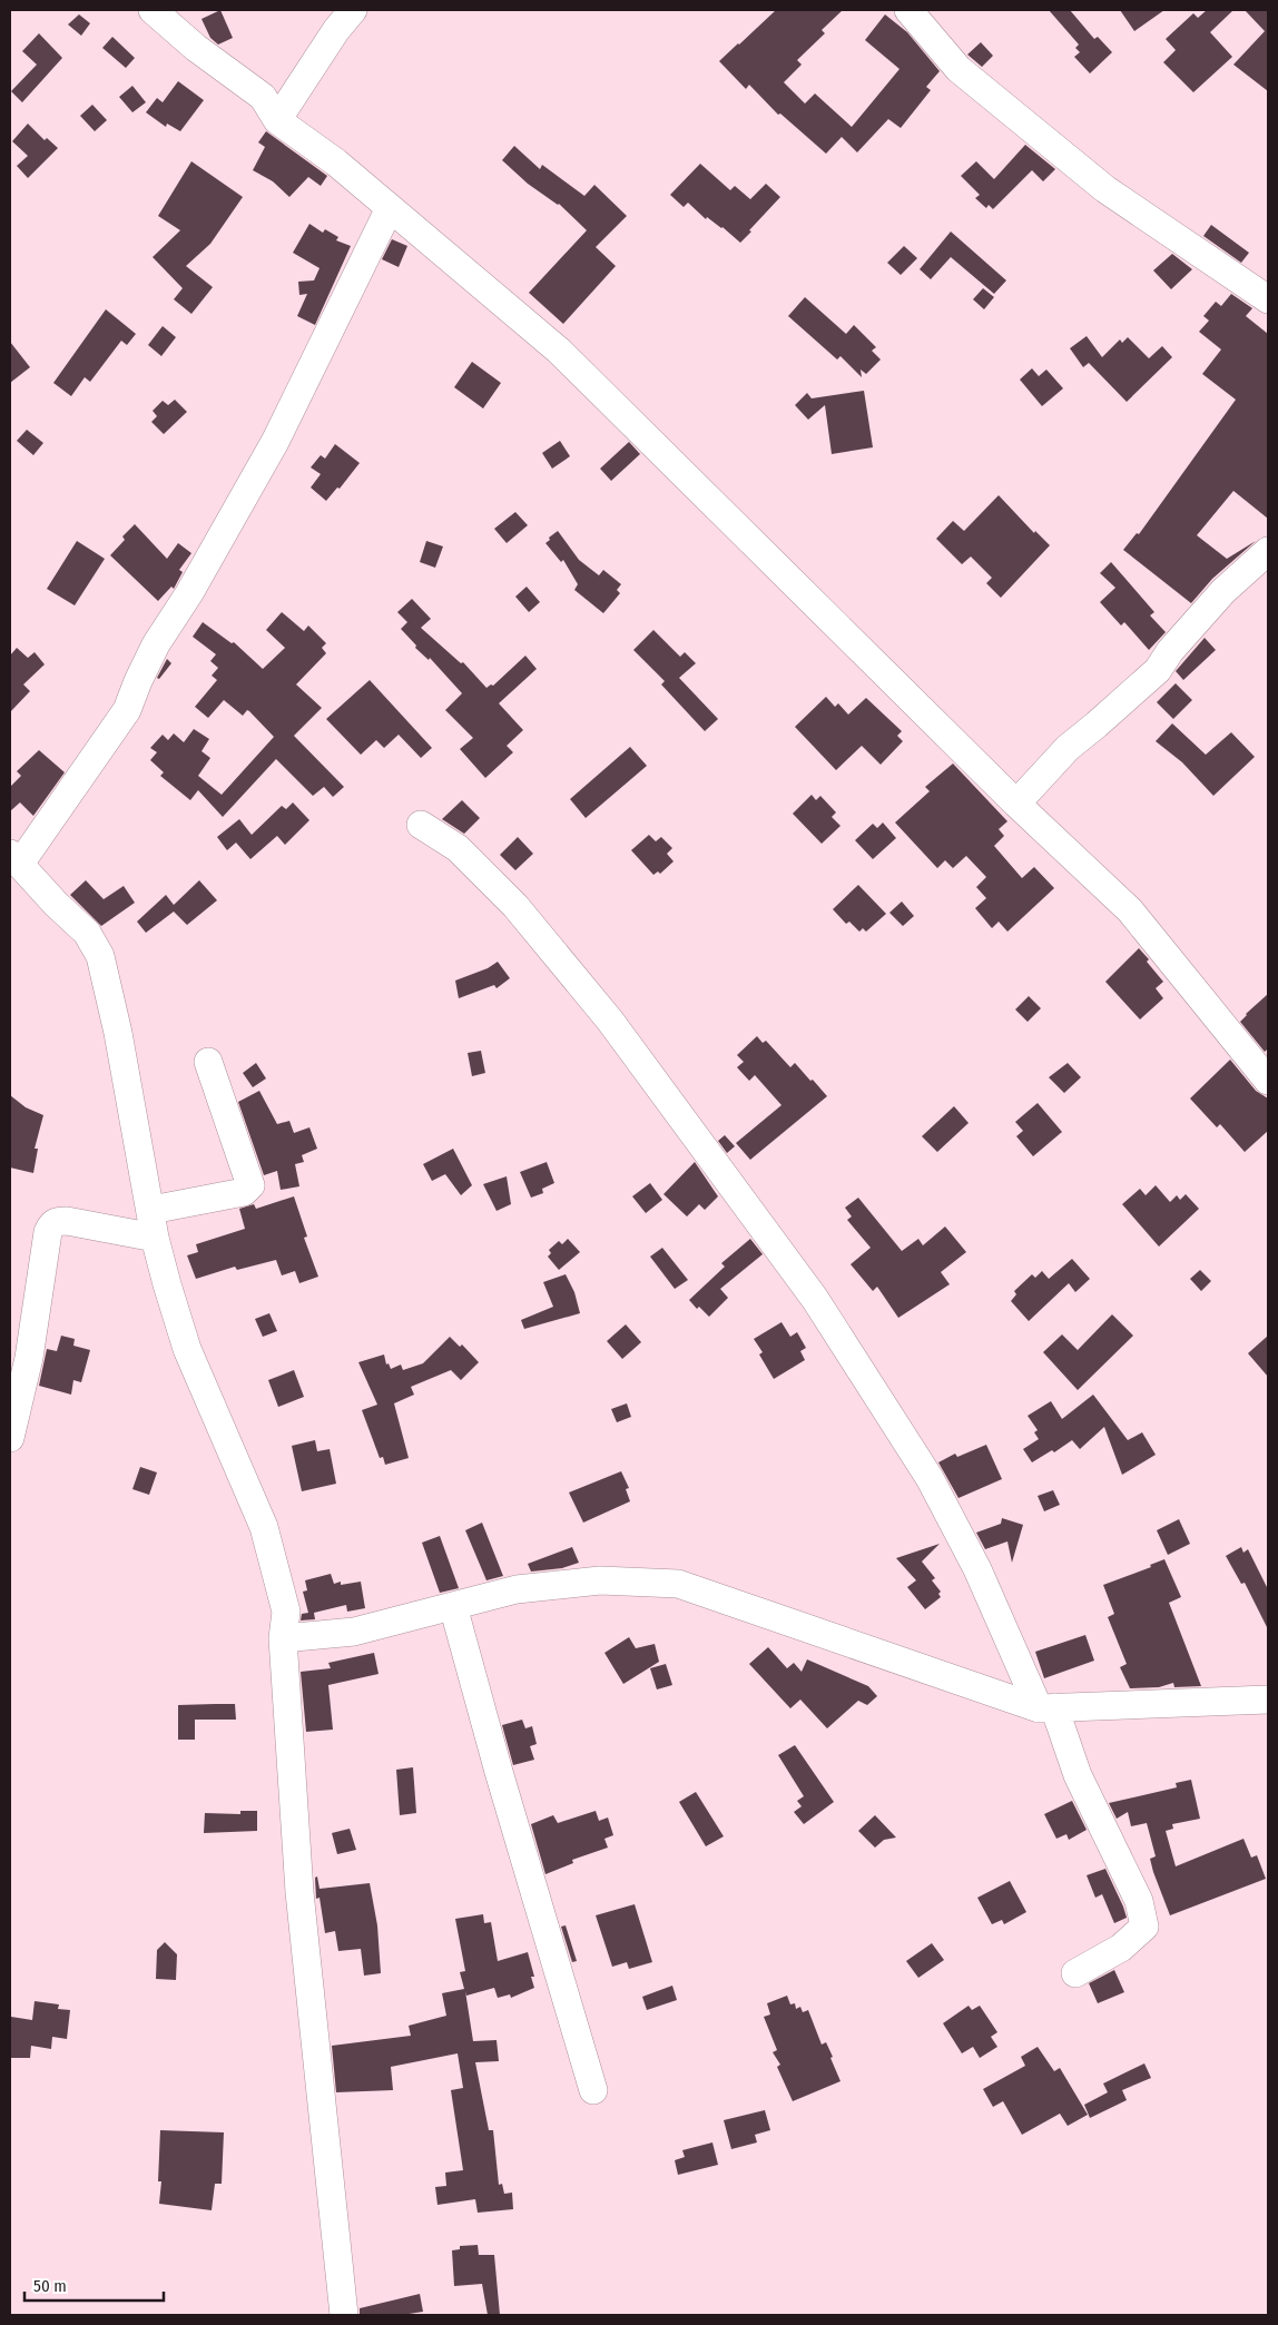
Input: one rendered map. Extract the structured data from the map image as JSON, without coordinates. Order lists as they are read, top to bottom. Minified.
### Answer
{"scale_bar":"50 m"}
